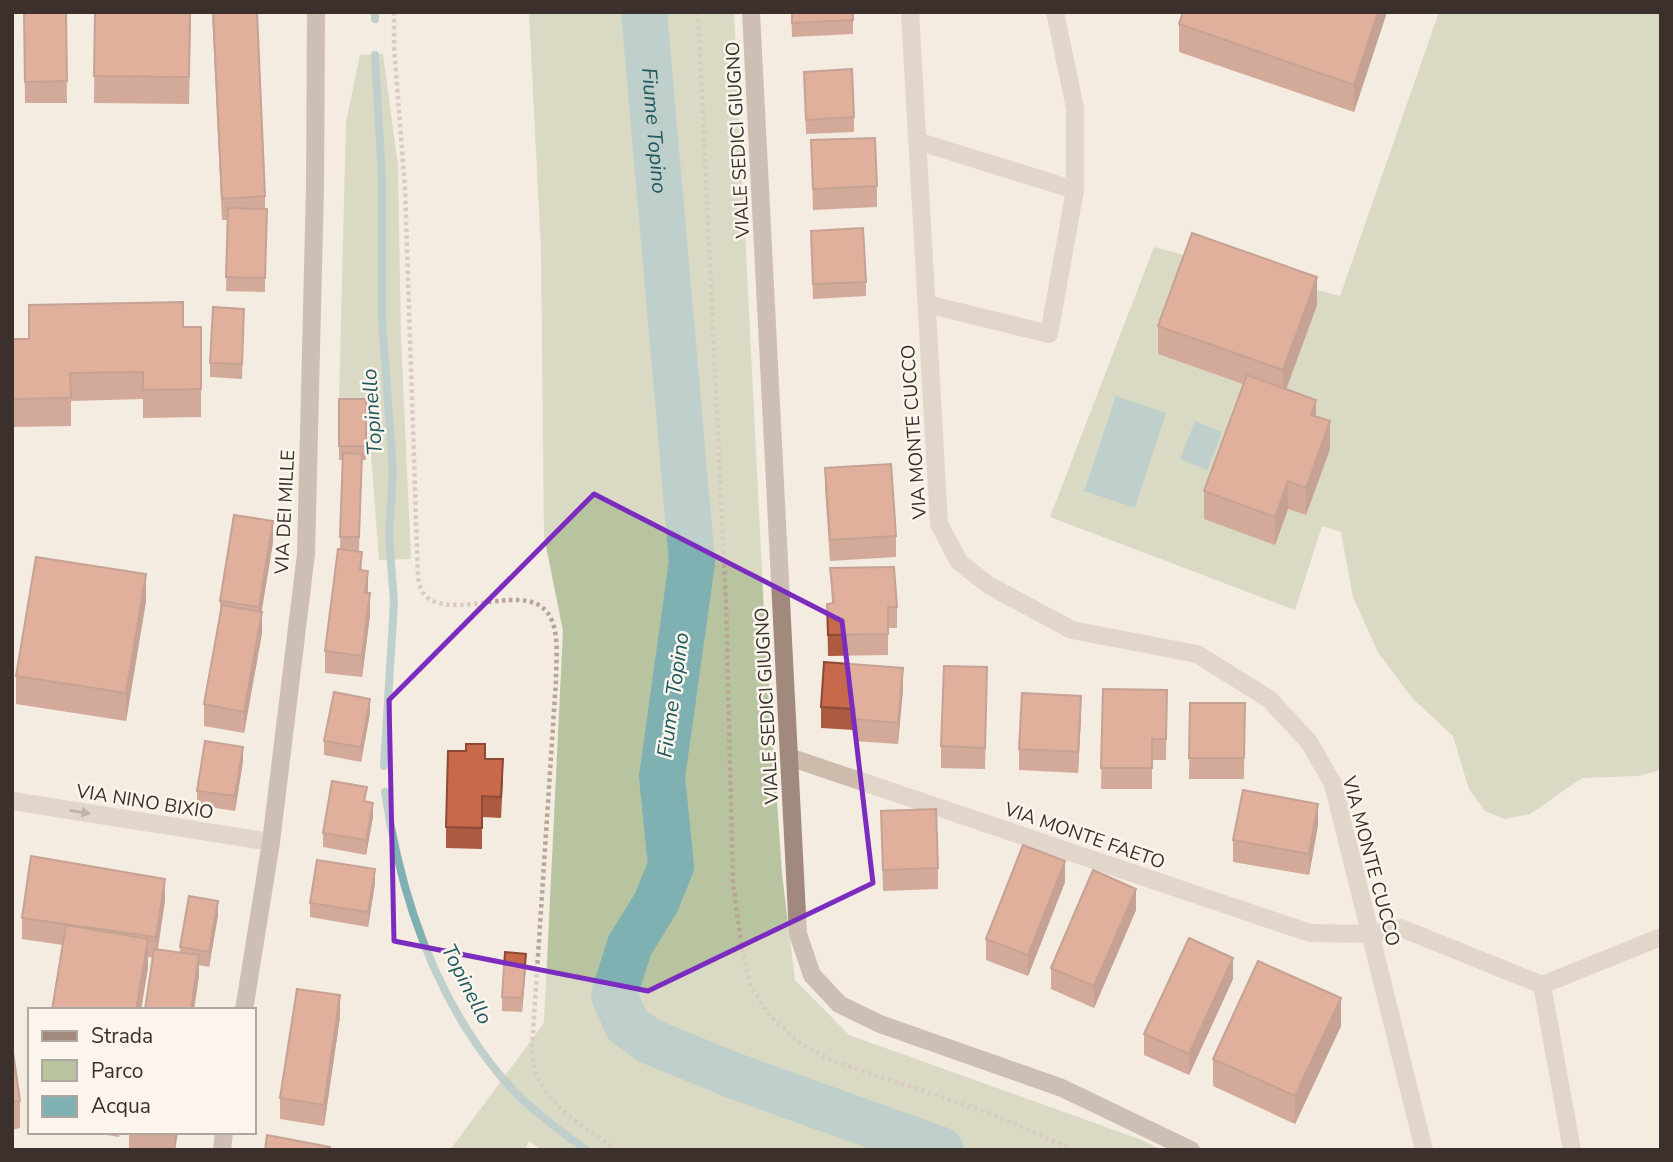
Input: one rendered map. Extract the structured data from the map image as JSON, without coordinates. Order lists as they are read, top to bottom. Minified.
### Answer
{"streets":{"street":["VIALE SEDICI GIUGNO","VIA MONTE CUCCO","VIA DEI MILLE","VIA NINO BIXIO","VIA MONTE FAETO"]},"crossings":[["VIALE SEDICI GIUGNO","VIA MONTE FAETO"],["VIA MONTE CUCCO","VIA MONTE FAETO"],["VIA DEI MILLE","VIA NINO BIXIO"]],"one_way":["VIA NINO BIXIO"],"water":["Fiume Topino","Topinello"],"legend":["Strada","Parco","Acqua"]}
